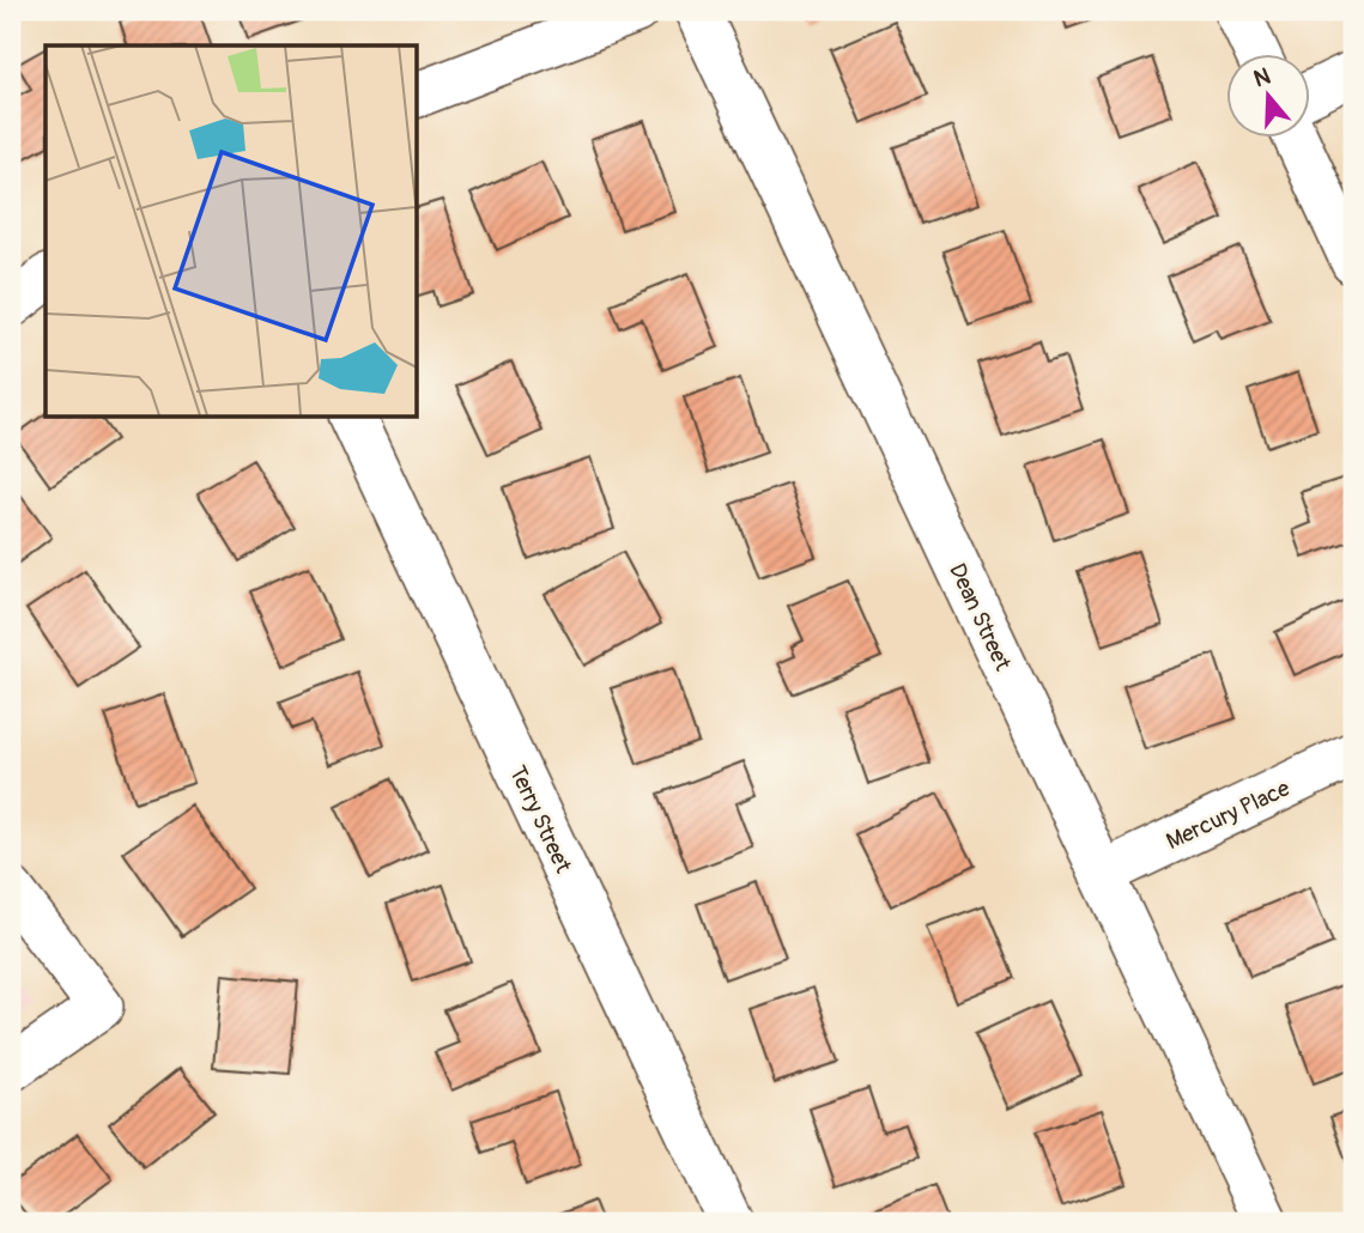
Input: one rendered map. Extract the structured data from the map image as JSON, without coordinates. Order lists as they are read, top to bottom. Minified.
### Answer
{"streets":{"street":["Dean Street","Mercury Place","Terry Street"]},"crossings":[["Dean Street","Mercury Place"]],"north":"top"}
